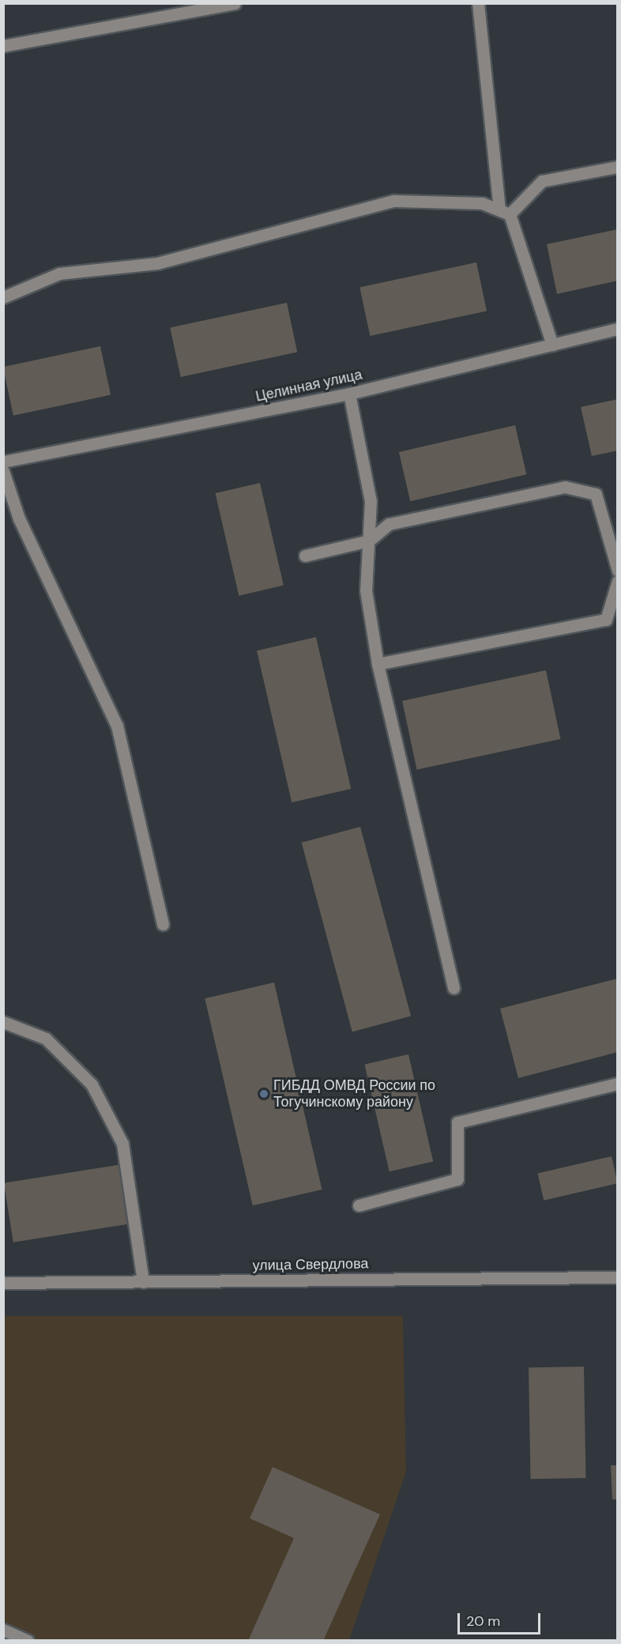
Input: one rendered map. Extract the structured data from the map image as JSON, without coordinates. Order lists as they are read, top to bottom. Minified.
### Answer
{"streets":{"street":["Целинная улица","улица Свердлова"]},"places":["ГИБДД ОМВД России по Тогучинскому району"],"scale_bar":"20 m"}
